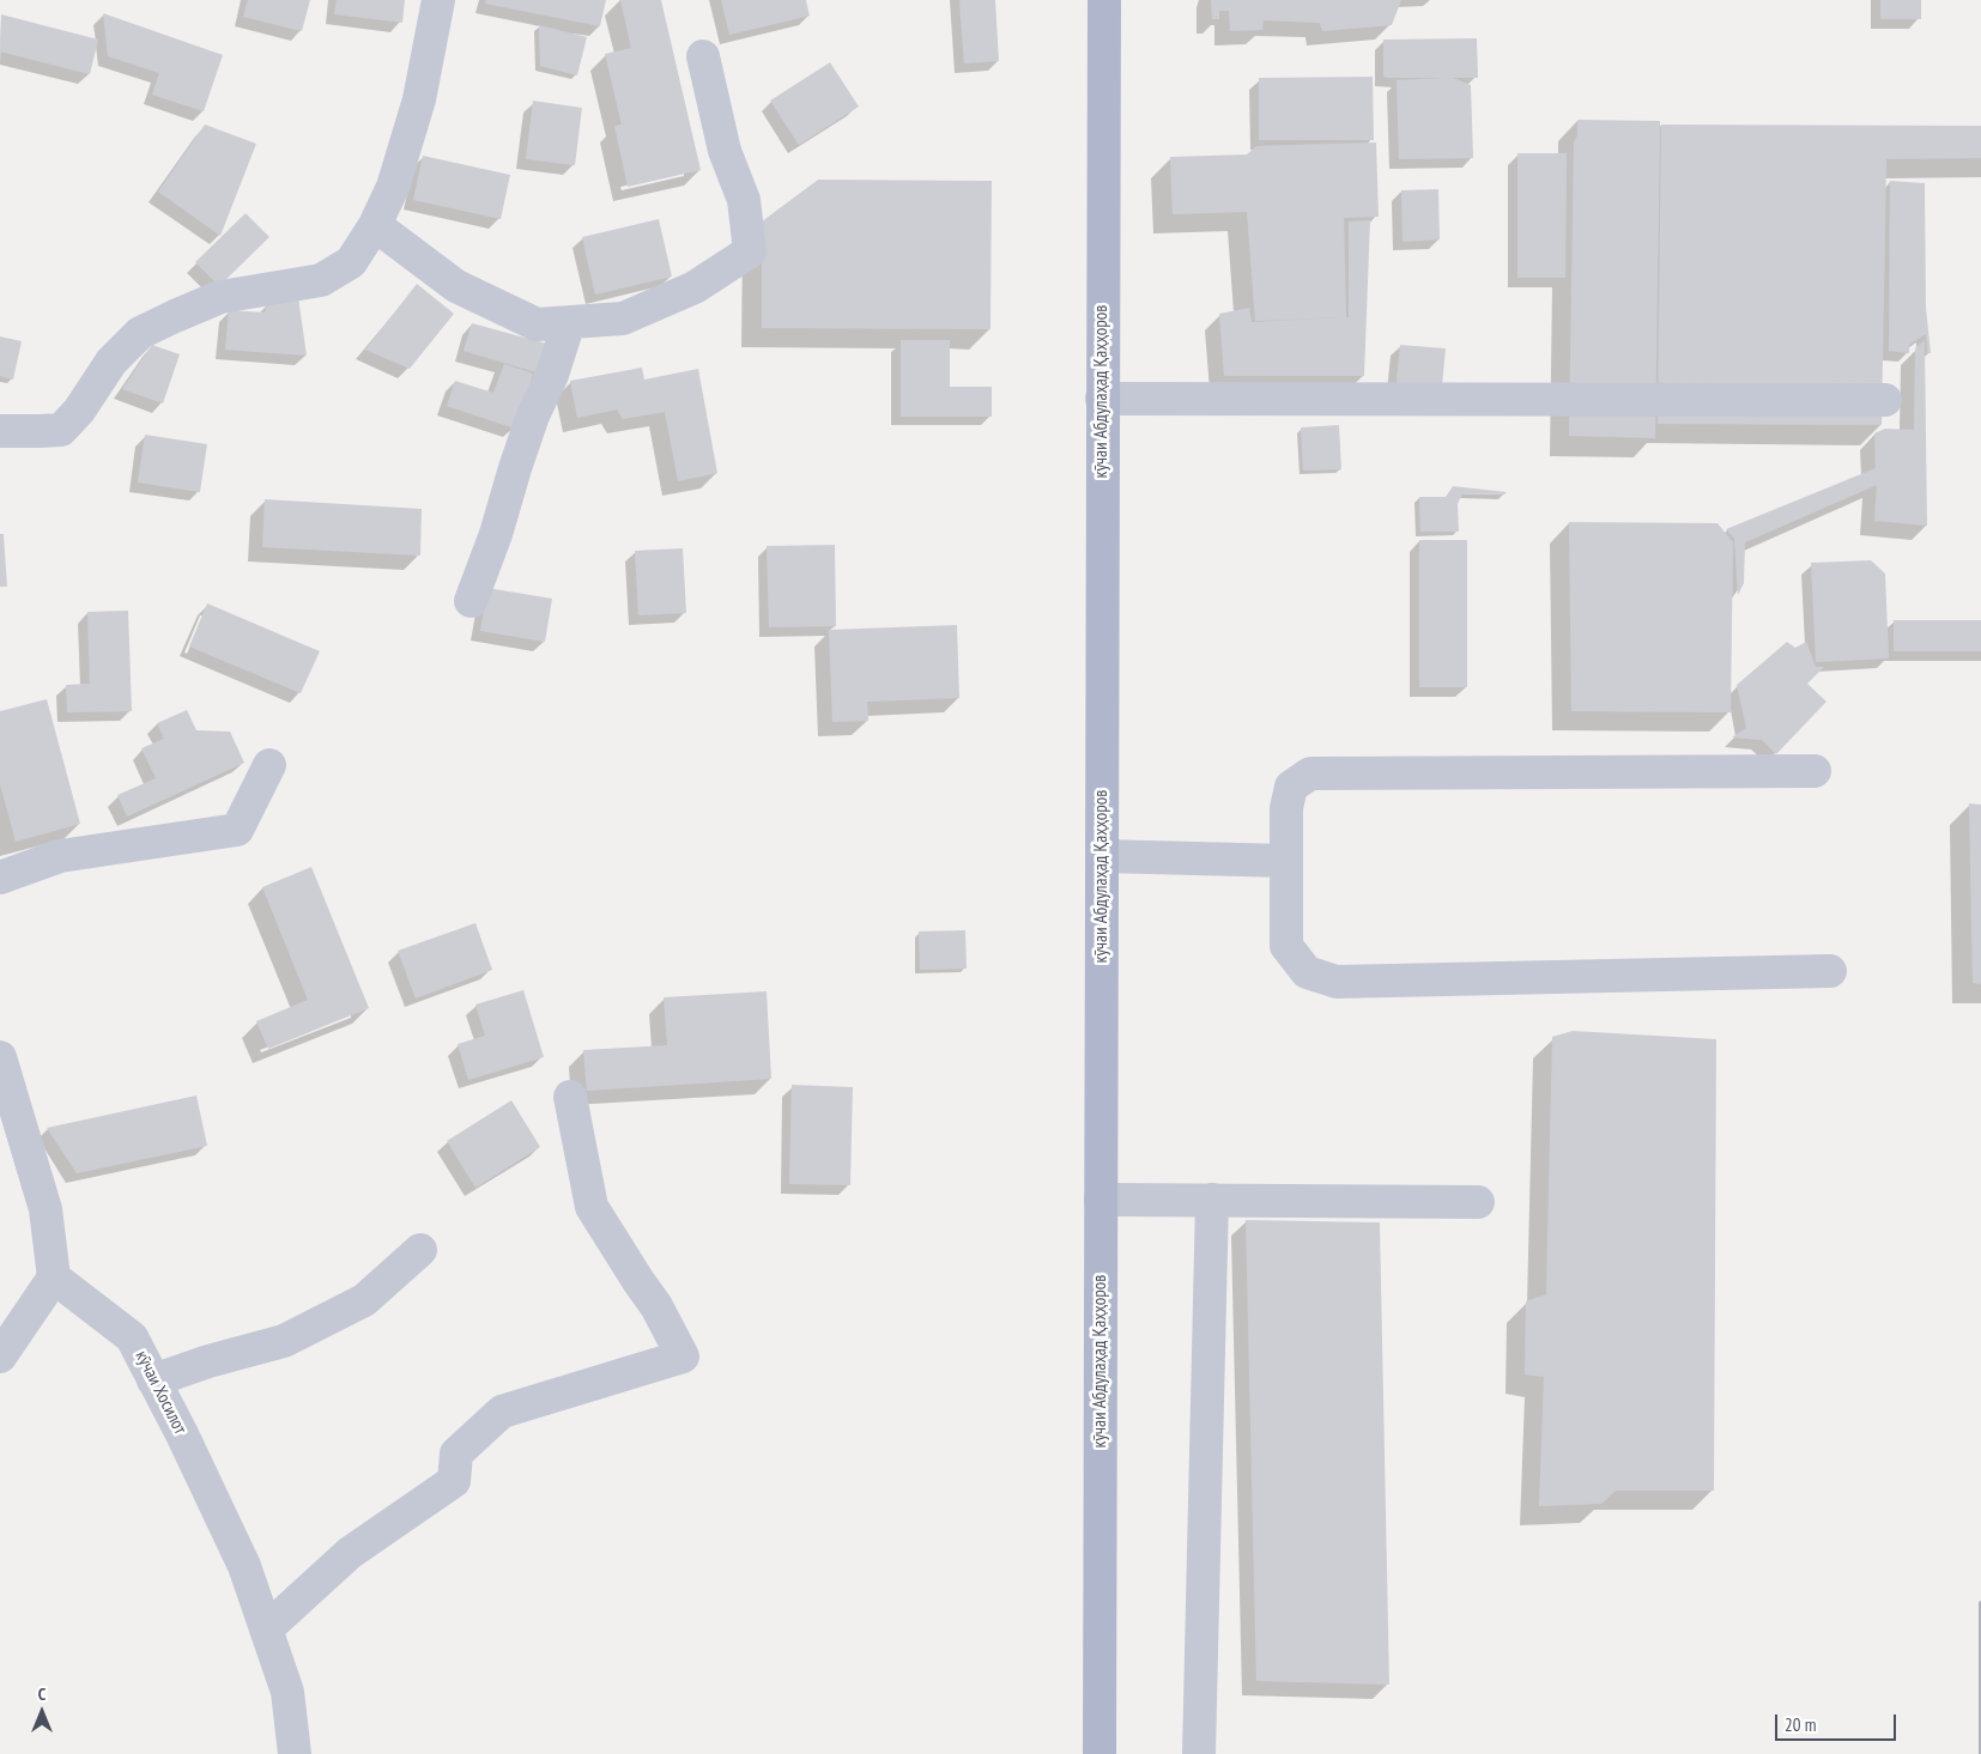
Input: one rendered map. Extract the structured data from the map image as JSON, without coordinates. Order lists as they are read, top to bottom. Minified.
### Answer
{"streets":{"main road":["кӯчаи Абдулаҳад Қаҳҳоров"],"street":["кӯчаи Хосилот"]},"scale_bar":"20 m","north":"top"}
